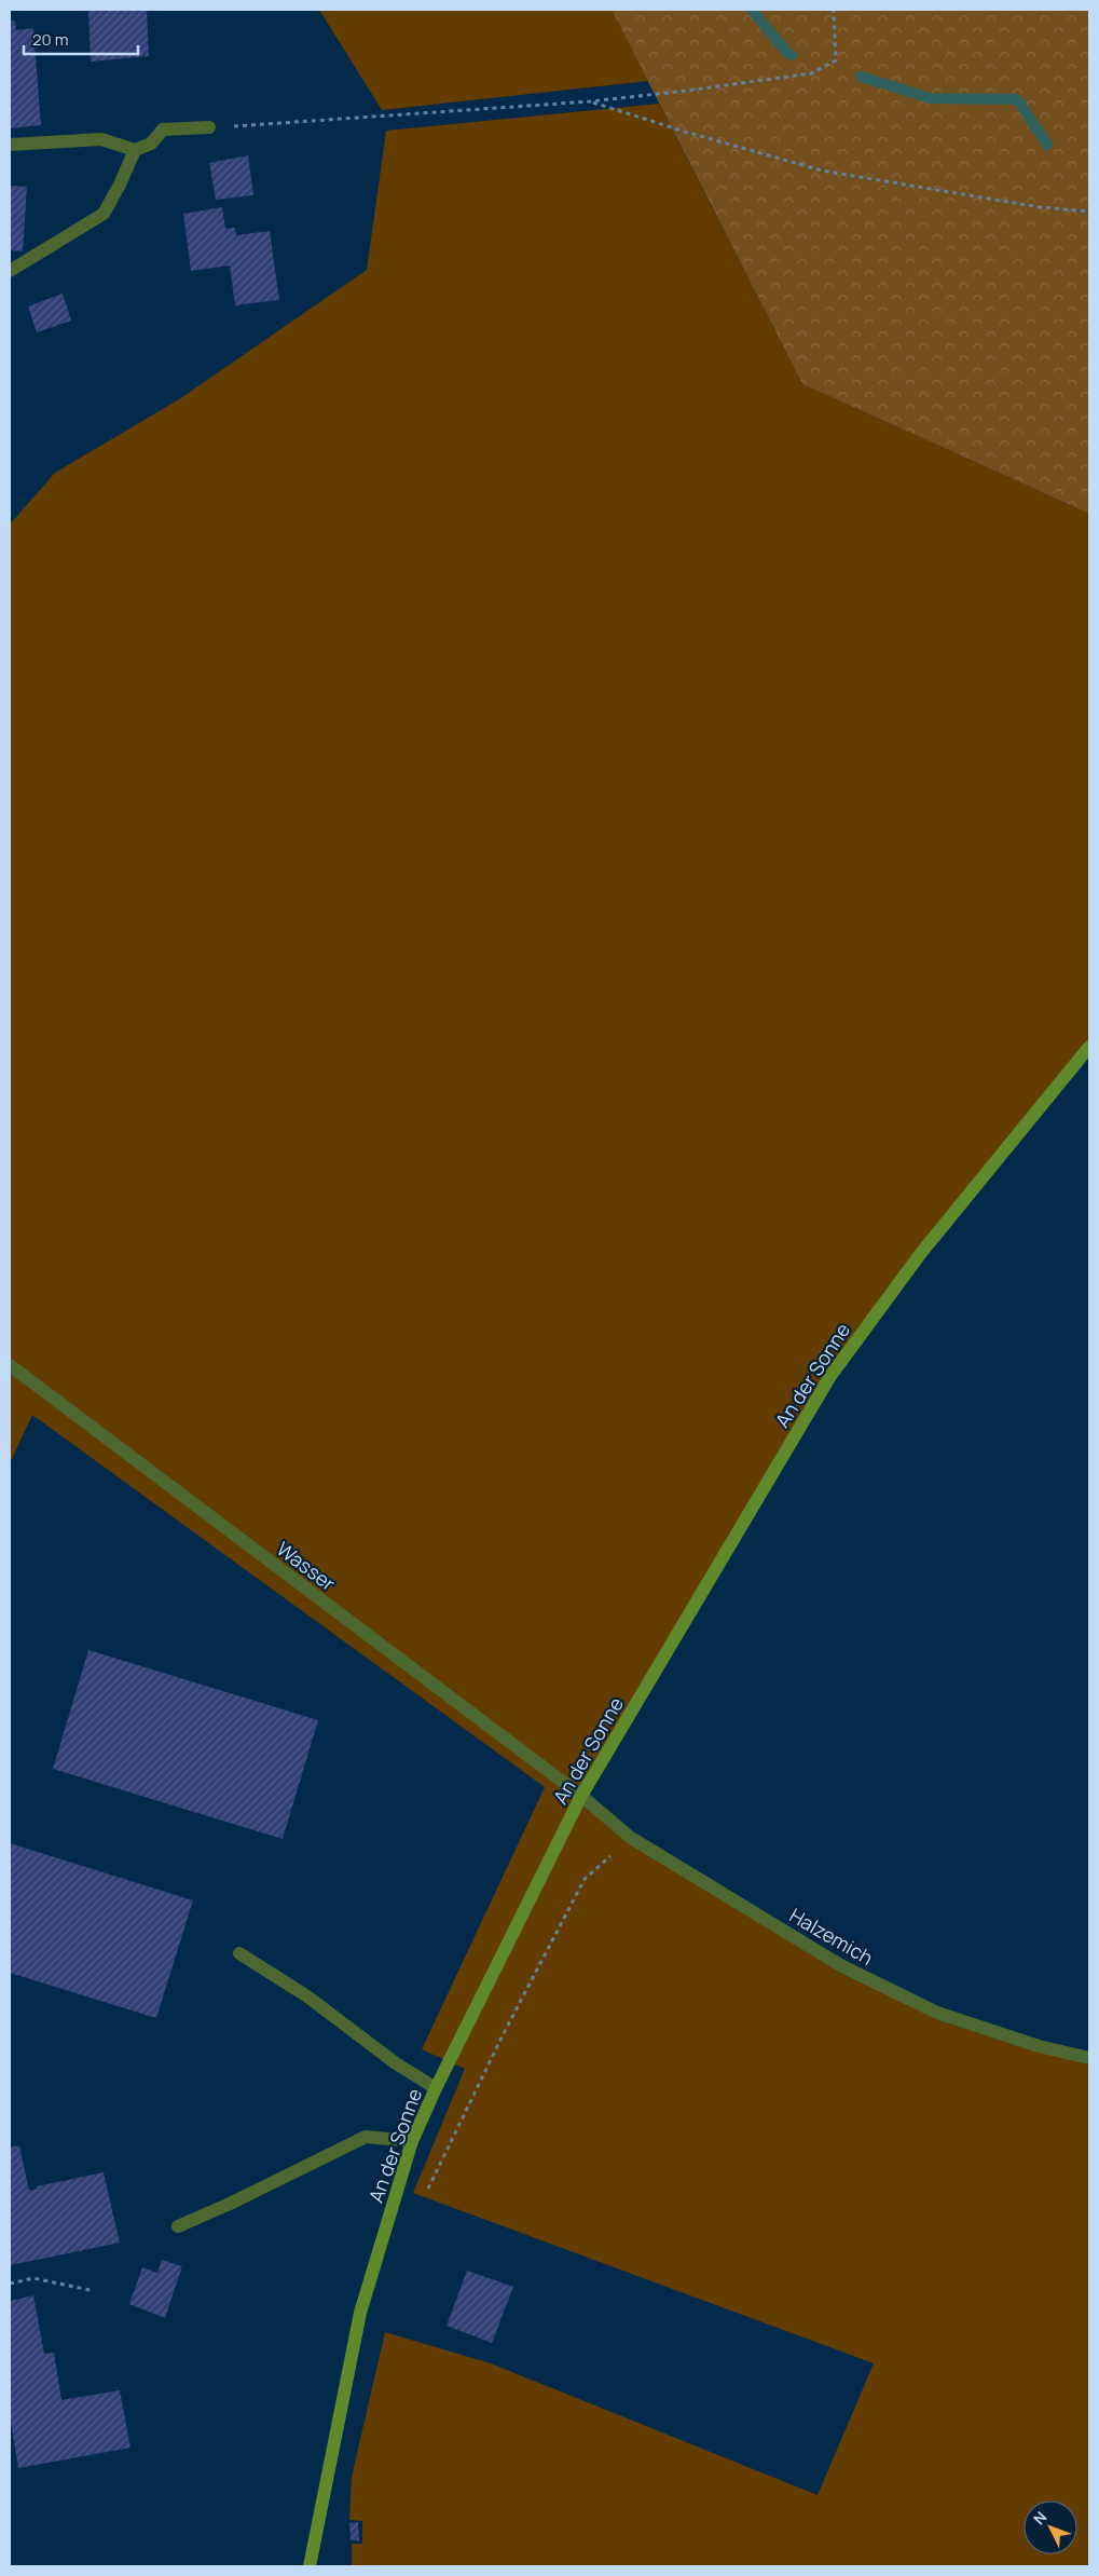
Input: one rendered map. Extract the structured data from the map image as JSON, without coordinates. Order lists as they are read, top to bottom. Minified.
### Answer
{"streets":{"street":["An der Sonne","Wasser","Halzemich"]},"crossings":[["An der Sonne","Wasser"],["An der Sonne","Halzemich"],["Wasser","Halzemich"]],"scale_bar":"20 m","north":"top left"}
